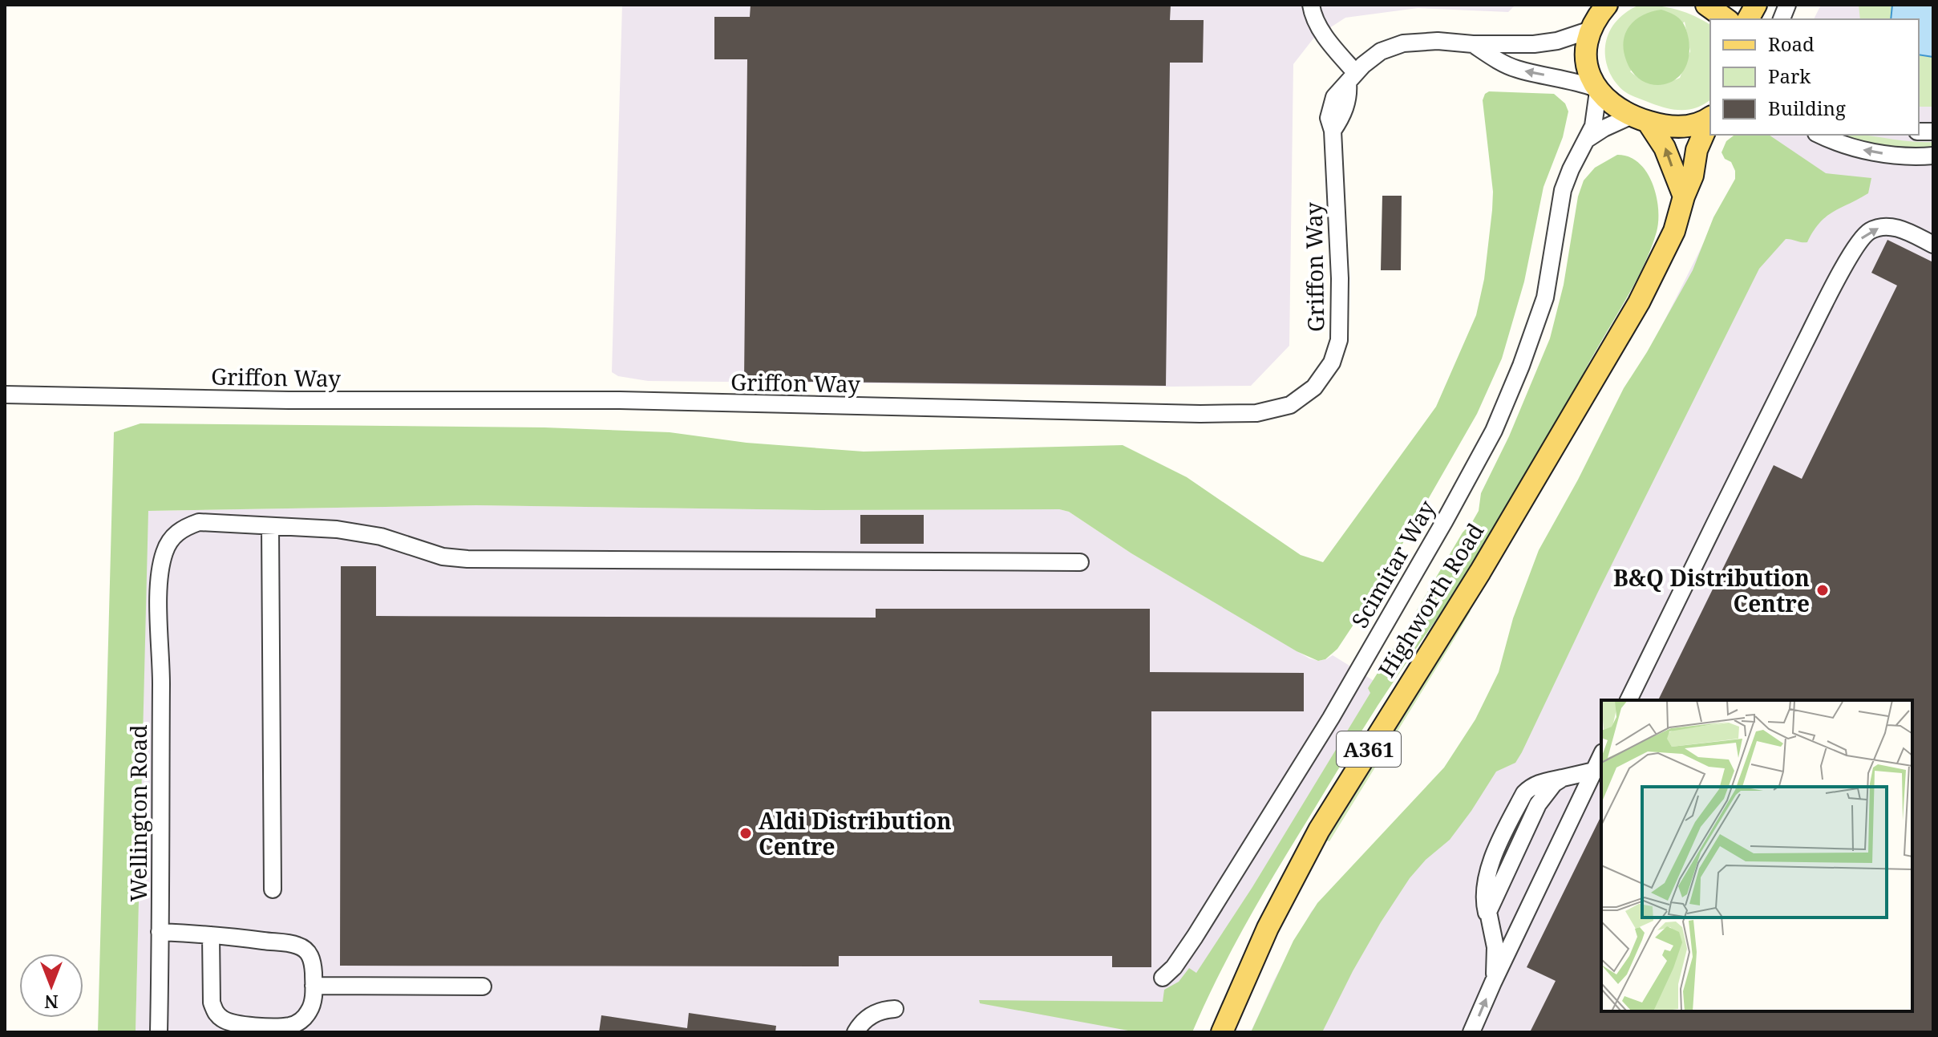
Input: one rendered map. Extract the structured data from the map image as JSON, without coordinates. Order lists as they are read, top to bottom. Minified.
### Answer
{"streets":{"main road":["Highworth Road","A361"],"street":["Griffon Way","Scimitar Way","Wellington Road"]},"places":["B&Q Distribution Centre","Aldi Distribution Centre"],"legend":["Road","Park","Building"],"north":"bottom"}
